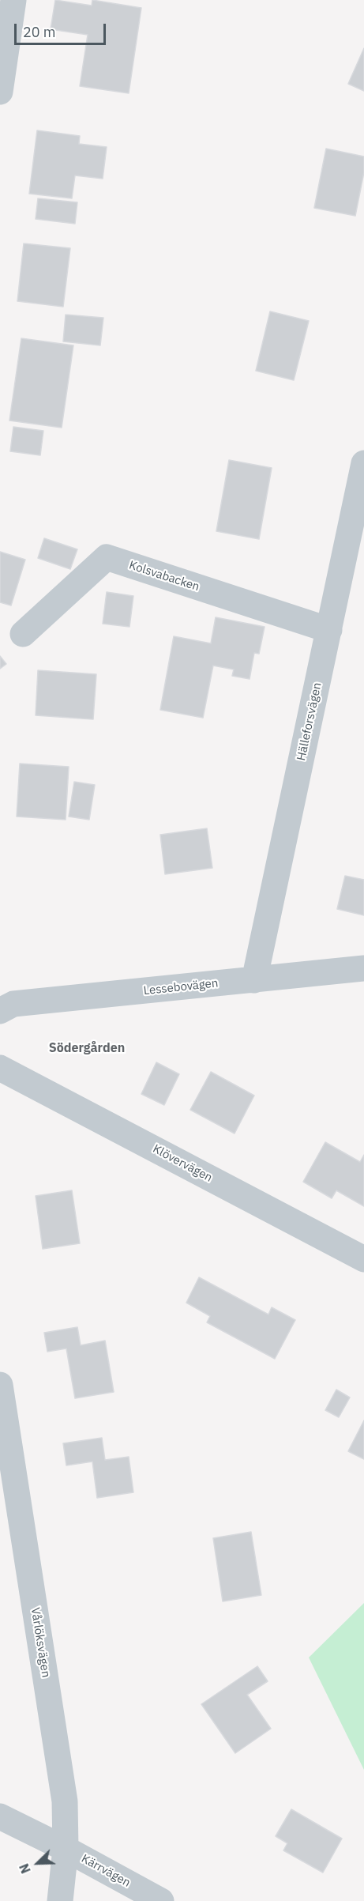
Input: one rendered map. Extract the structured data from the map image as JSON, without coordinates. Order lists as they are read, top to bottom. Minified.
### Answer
{"streets":{"street":["Kolsvabacken","Hälleforsvägen","Lessebovägen","Klövervägen","Vårlöksvägen","Kärrvägen"]},"crossings":[["Kolsvabacken","Hälleforsvägen"],["Hälleforsvägen","Lessebovägen"],["Vårlöksvägen","Kärrvägen"]],"districts":["Södergården"],"scale_bar":"20 m","north":"bottom left"}
